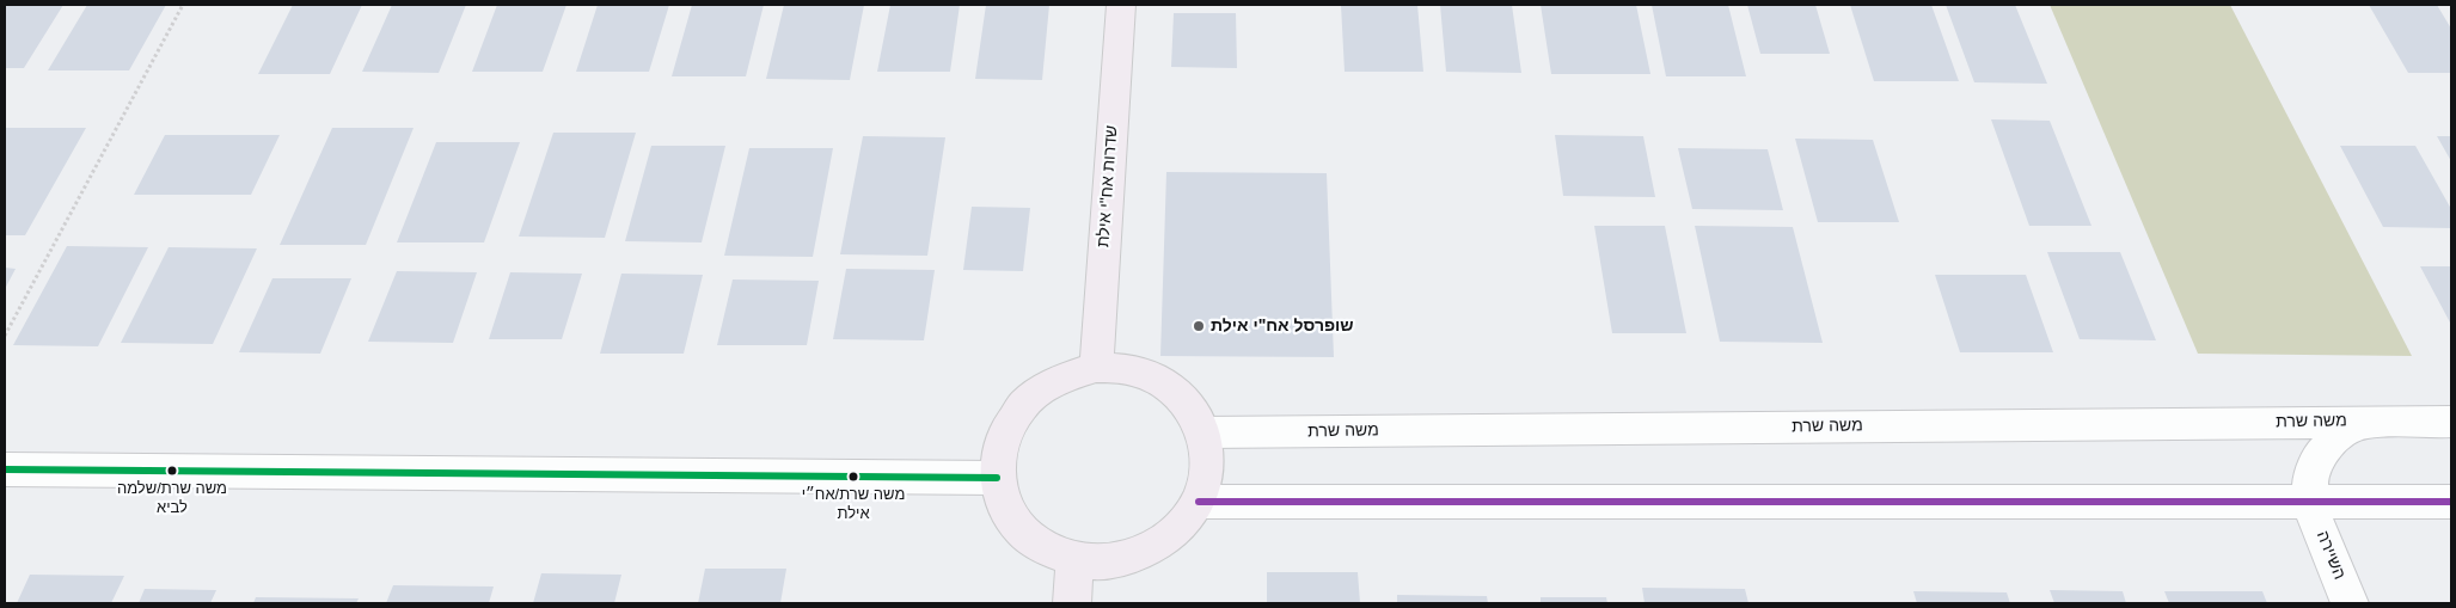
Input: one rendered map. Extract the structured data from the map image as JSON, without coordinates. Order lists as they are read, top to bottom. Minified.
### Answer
{"streets":{"main road":["שדרות אח\"י אילת"],"street":["משה שרת","השיירה"]},"crossings":[["שדרות אח\"י אילת","משה שרת"],["משה שרת","השיירה"]],"places":["שופרסל אח\"י אילת","משה שרת/שלמה לביא","משה שרת/אח״י אילת"]}
